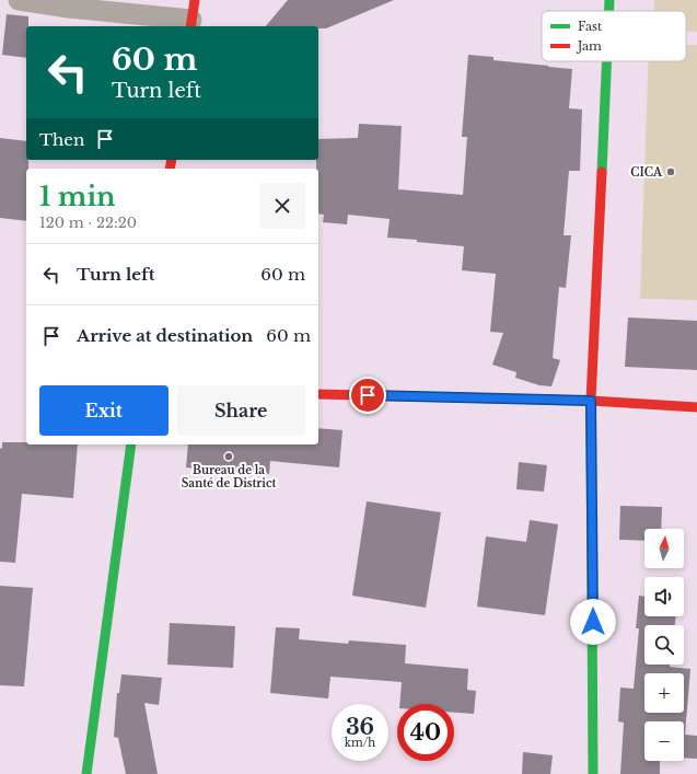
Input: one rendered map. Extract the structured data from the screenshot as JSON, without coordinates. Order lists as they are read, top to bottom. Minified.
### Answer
{"places":["CICA","Bureau de la Santé de District"],"legend":["Fast","Jam"],"north":"top","page":{"turn":["60 m","Turn left"],"then":"Then","heading":["1 min","120 m · 22:20"],"list":[{"name":"Turn left","value":"60 m"},{"name":"Arrive at destination","value":"60 m"}],"buttons":["Exit","Share"],"map_buttons":["+","−"],"speed":"36 km/h","limit":"40"}}
